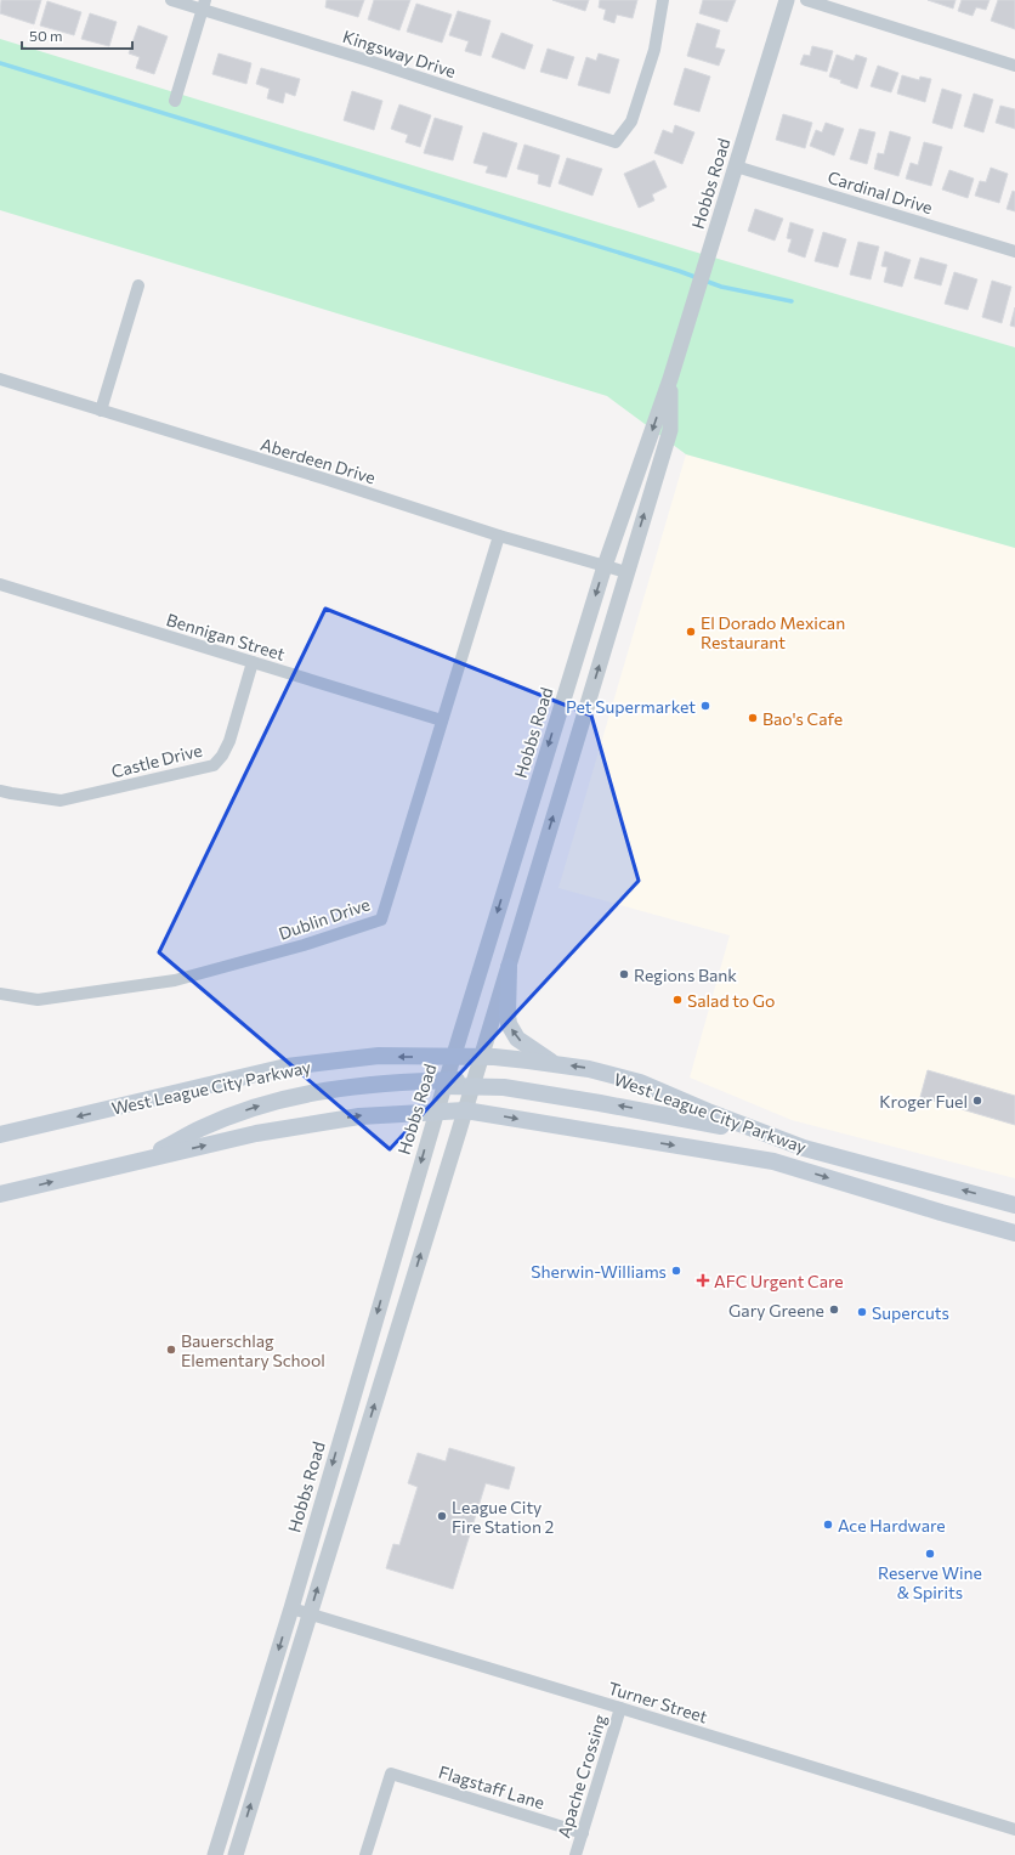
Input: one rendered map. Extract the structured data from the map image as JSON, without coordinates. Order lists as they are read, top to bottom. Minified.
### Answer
{"streets":{"main road":["West League City Parkway"],"street":["Kingsway Drive","Hobbs Road","Cardinal Drive","Aberdeen Drive","Bennigan Street","Castle Drive","Dublin Drive","Turner Street","Apache Crossing","Flagstaff Lane"]},"crossings":[["Hobbs Road","Cardinal Drive"],["Hobbs Road","Aberdeen Drive"],["Hobbs Road","West League City Parkway"],["Hobbs Road","Turner Street"],["Aberdeen Drive","Dublin Drive"],["Bennigan Street","Castle Drive"],["Bennigan Street","Dublin Drive"],["Turner Street","Apache Crossing"],["Apache Crossing","Flagstaff Lane"]],"places":{"other":["El Dorado Mexican Restaurant","Pet Supermarket","Bao's Cafe","Regions Bank","Salad to Go","Kroger Fuel","Sherwin-Williams","Gary Greene","Supercuts","Bauerschlag Elementary School","League City Fire Station 2","Ace Hardware","Reserve Wine & Spirits"],"health":["AFC Urgent Care"]},"scale_bar":"50 m"}
